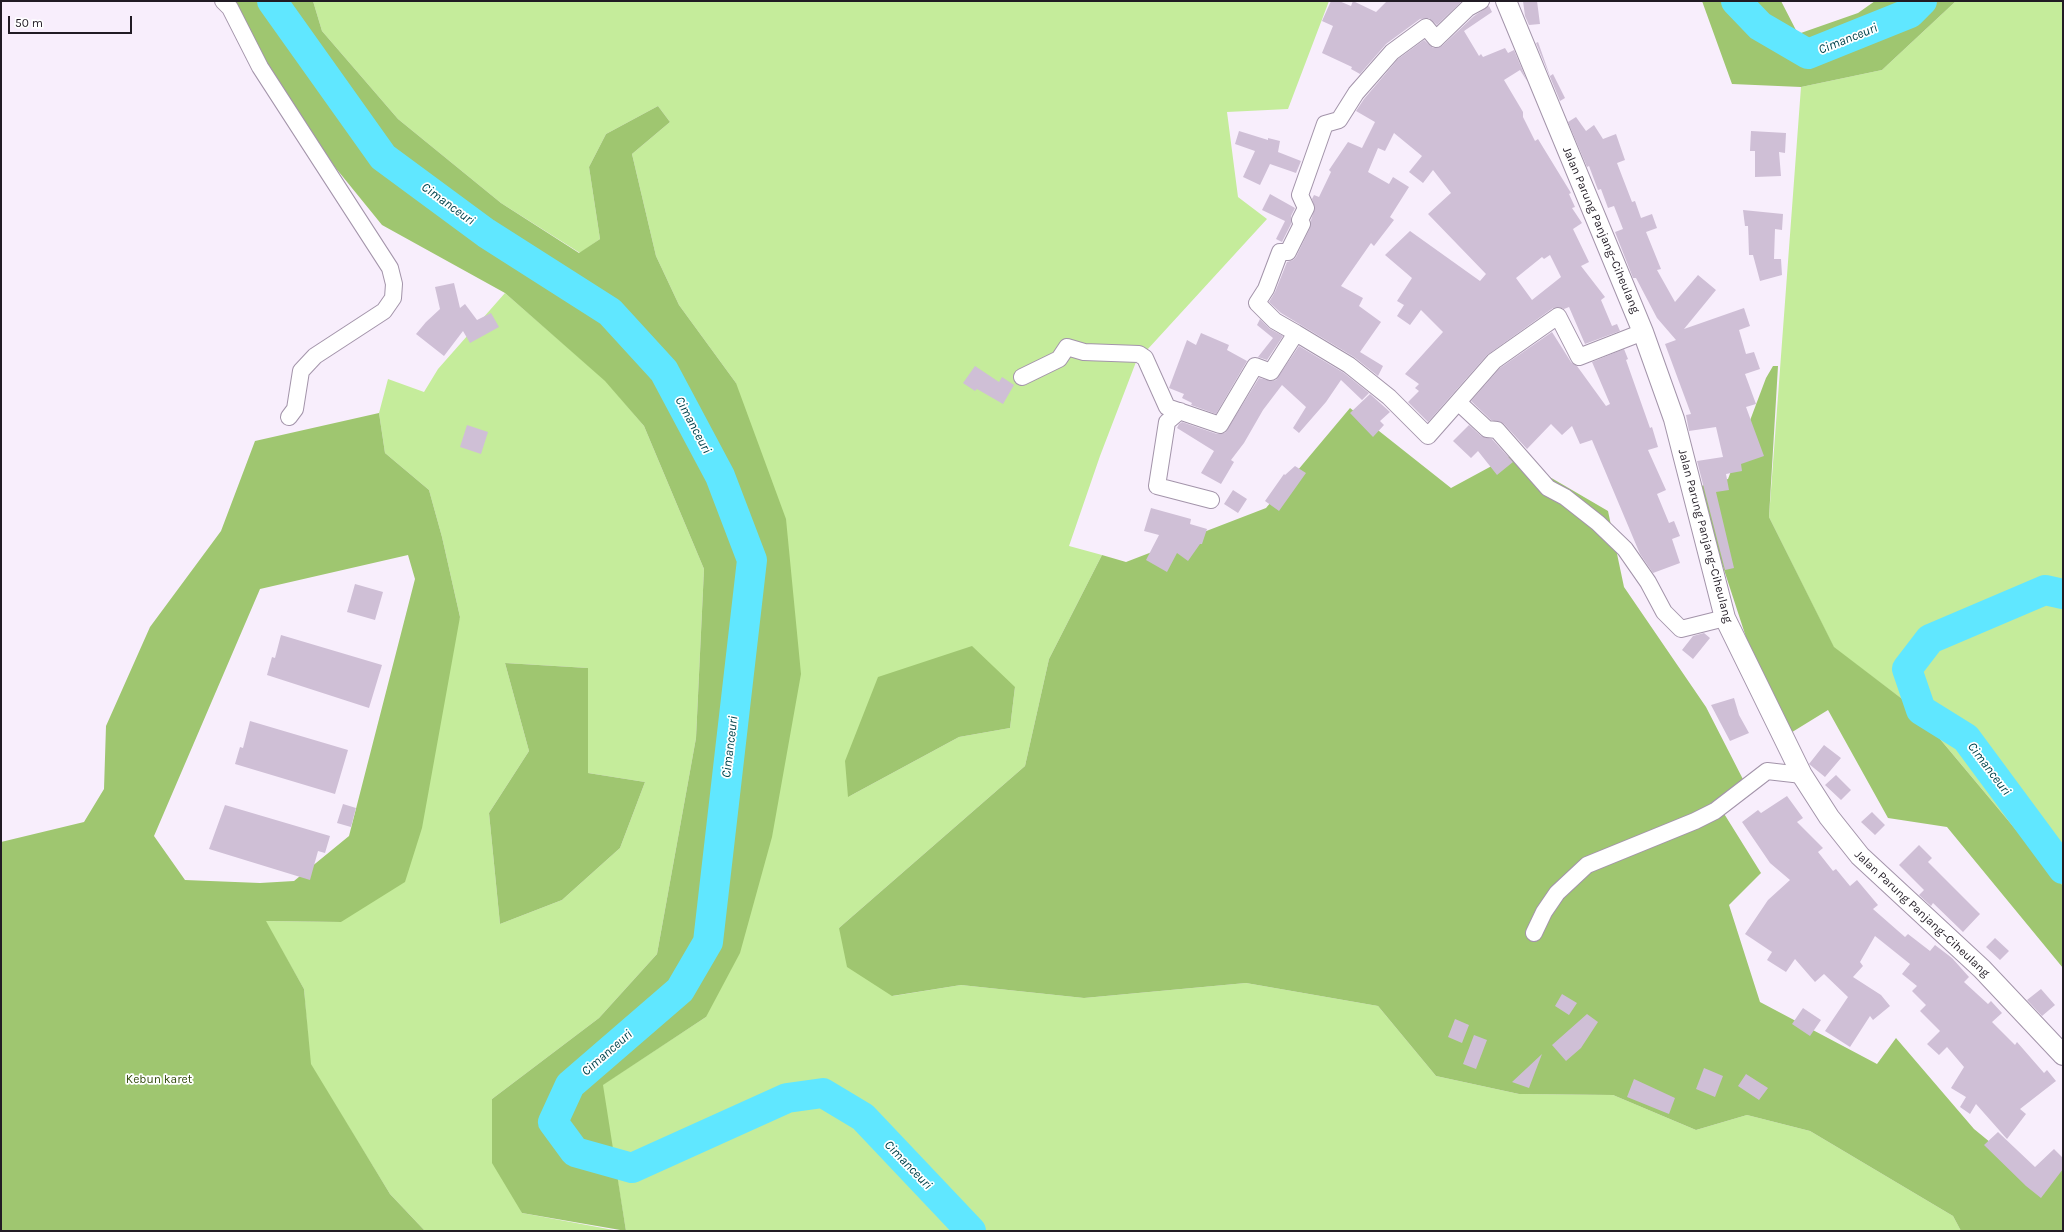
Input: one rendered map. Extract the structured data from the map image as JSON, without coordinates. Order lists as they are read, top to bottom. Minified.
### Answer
{"streets":{"street":["Jalan Parung Panjang–Ciheulang"]},"water":["Cimanceuri"],"parks":["Kebun karet"],"scale_bar":"50 m"}
